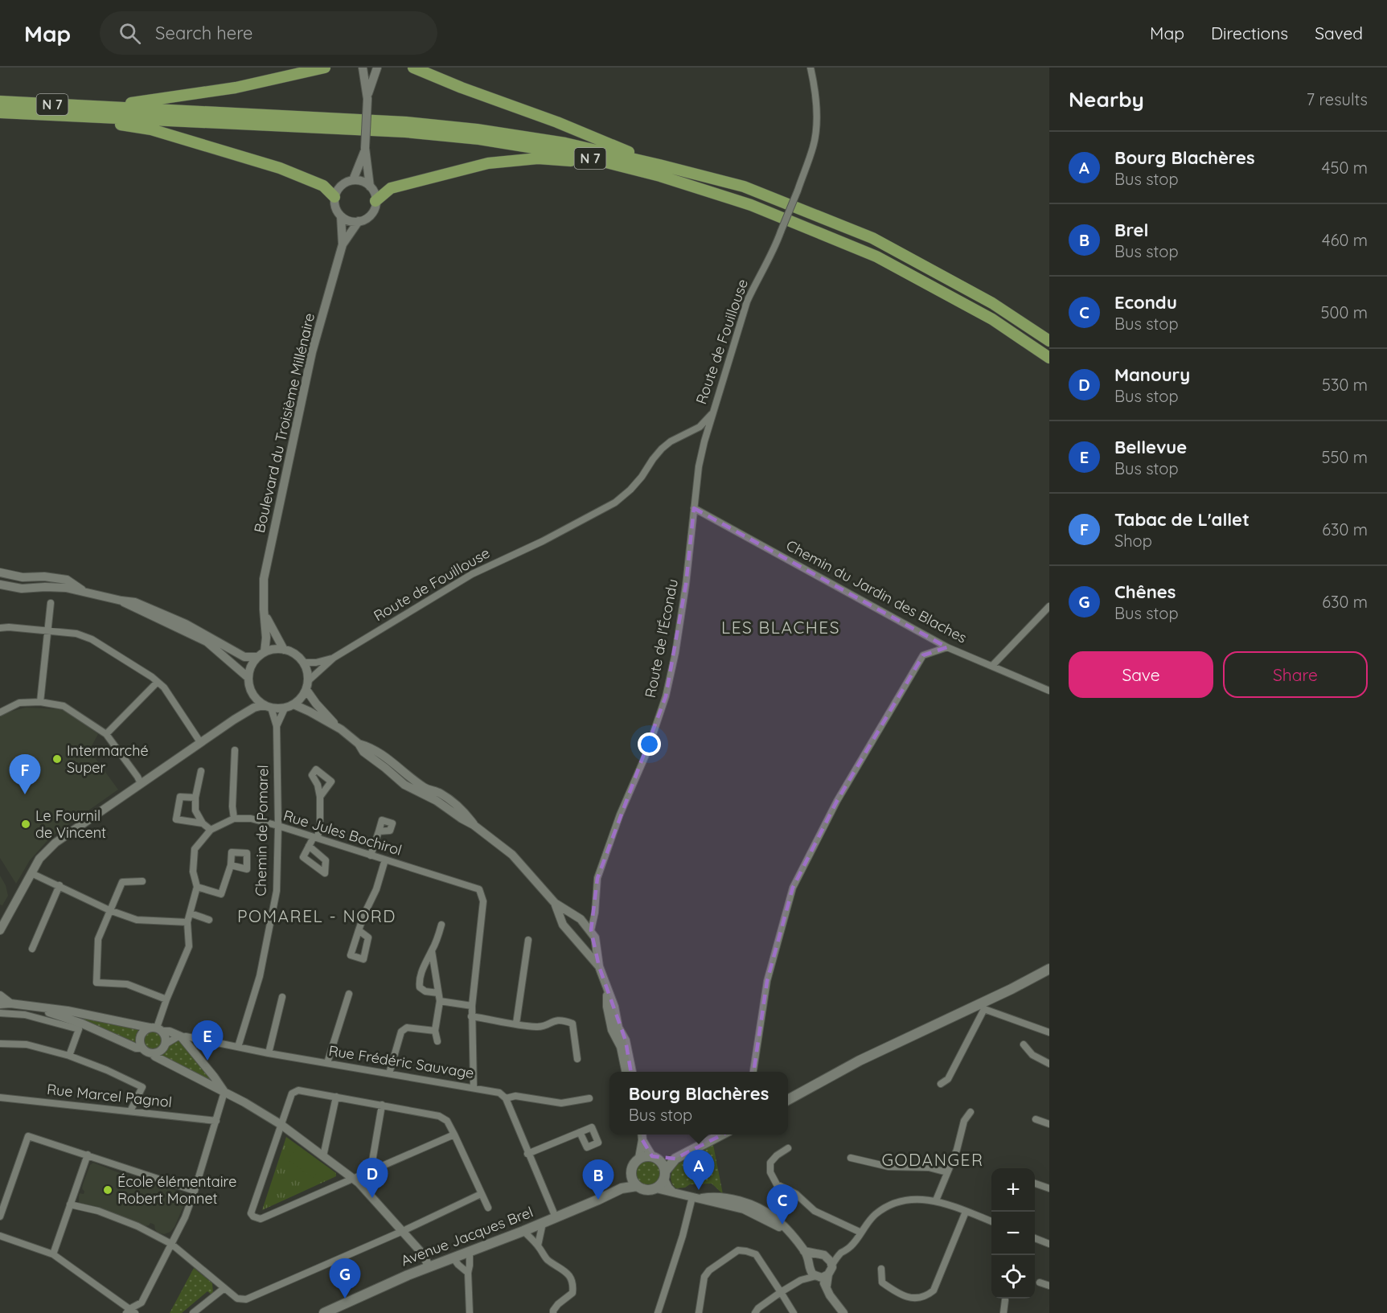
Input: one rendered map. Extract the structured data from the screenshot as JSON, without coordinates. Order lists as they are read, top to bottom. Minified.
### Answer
{"streets":{"highway":["N 7"],"main road":["Avenue Jacques Brel"],"street":["Route de Fouillouse","Boulevard du Troisième Millénaire","Chemin du Jardin des Blaches","Route de l'Écondu","Chemin de Pomarel","Rue Jules Bochirol","Rue Frédéric Sauvage","Rue Marcel Pagnol"]},"crossings":[["Route de Fouillouse","Boulevard du Troisième Millénaire"],["Route de Fouillouse","Route de l'Écondu"],["Route de Fouillouse","Chemin de Pomarel"],["Boulevard du Troisième Millénaire","Chemin de Pomarel"],["Chemin du Jardin des Blaches","Route de l'Écondu"],["Chemin de Pomarel","Rue Jules Bochirol"],["Chemin de Pomarel","Rue Frédéric Sauvage"],["Rue Jules Bochirol","Rue Frédéric Sauvage"]],"districts":["LES BLACHES","POMAREL - NORD","GODANGER"],"places":["Intermarché Super","Le Fournil de Vincent","École élémentaire Robert Monnet"],"page":{"header":"Map","search":"Search here","nav":["Map","Directions","Saved"],"heading":["Nearby","7 results"],"list":[{"mark":"A","name":"Bourg Blachères","note":"Bus stop","value":"450 m"},{"mark":"B","name":"Brel","note":"Bus stop","value":"460 m"},{"mark":"C","name":"Econdu","note":"Bus stop","value":"500 m"},{"mark":"D","name":"Manoury","note":"Bus stop","value":"530 m"},{"mark":"E","name":"Bellevue","note":"Bus stop","value":"550 m"},{"mark":"F","name":"Tabac de L'allet","note":"Shop","value":"630 m"},{"mark":"G","name":"Chênes","note":"Bus stop","value":"630 m"}],"buttons":["Save","Share"],"pins":["F","E","A","D","B","C","G"],"popup":["Bourg Blachères","Bus stop"],"map_buttons":["+","−"]}}
